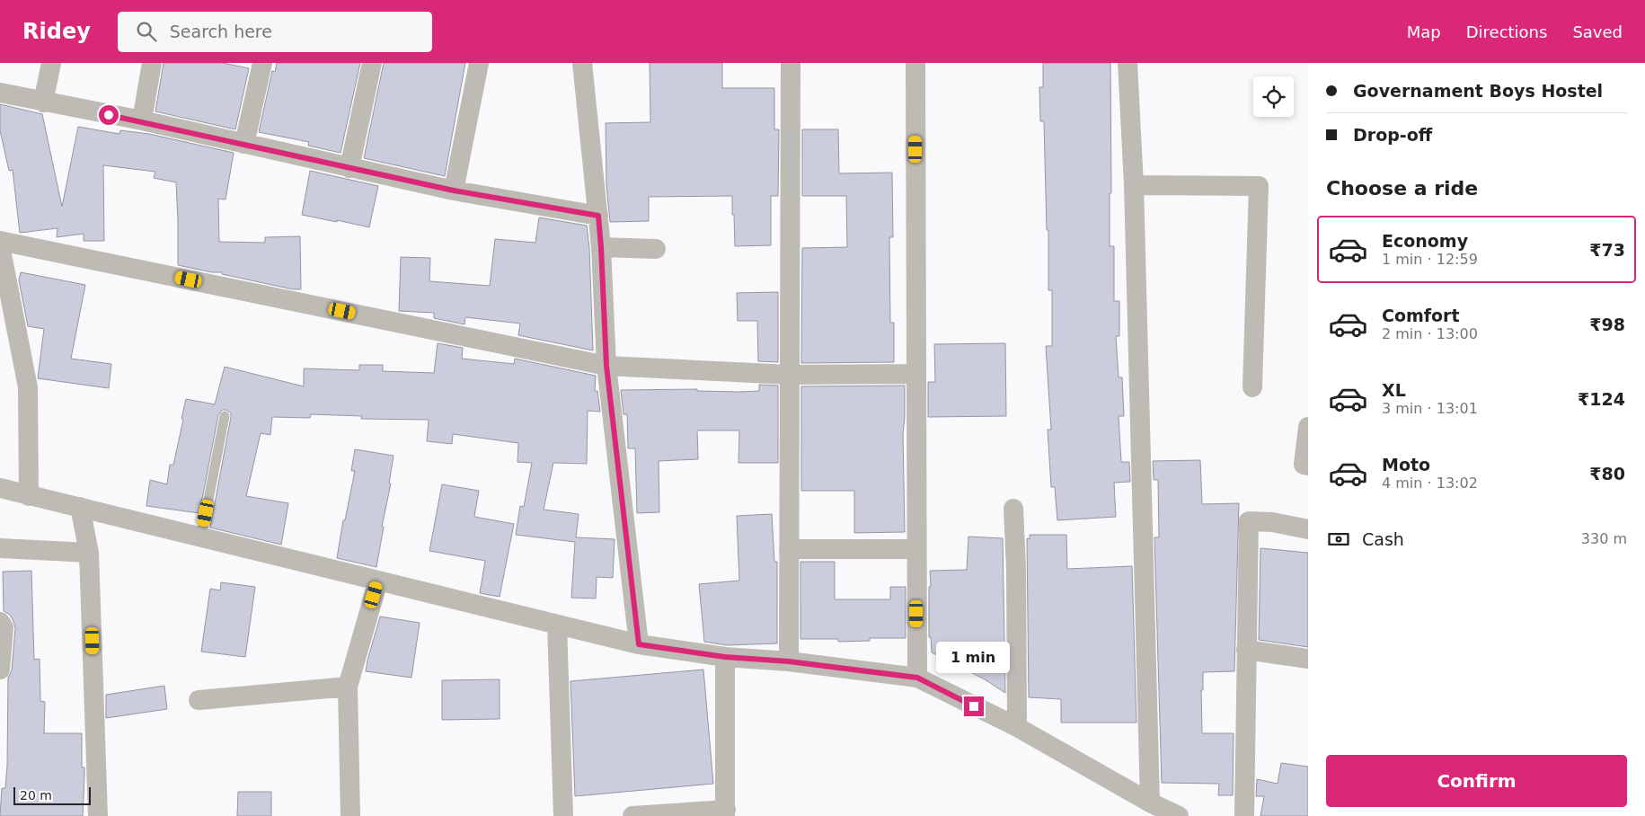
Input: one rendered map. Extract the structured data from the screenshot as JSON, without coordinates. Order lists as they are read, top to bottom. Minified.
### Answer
{"scale_bar":"20 m","page":{"header":"Ridey","search":"Search here","nav":["Map","Directions","Saved"],"banner":["Governament Boys Hostel","Drop-off"],"heading":"Choose a ride","list":[{"name":"Economy","note":"1 min · 12:59","value":"₹73"},{"name":"Comfort","note":"2 min · 13:00","value":"₹98"},{"name":"XL","note":"3 min · 13:01","value":"₹124"},{"name":"Moto","note":"4 min · 13:02","value":"₹80"}],"pay":["Cash","330 m"],"bubble":"1 min","buttons":"Confirm","scale":"20 m"}}
